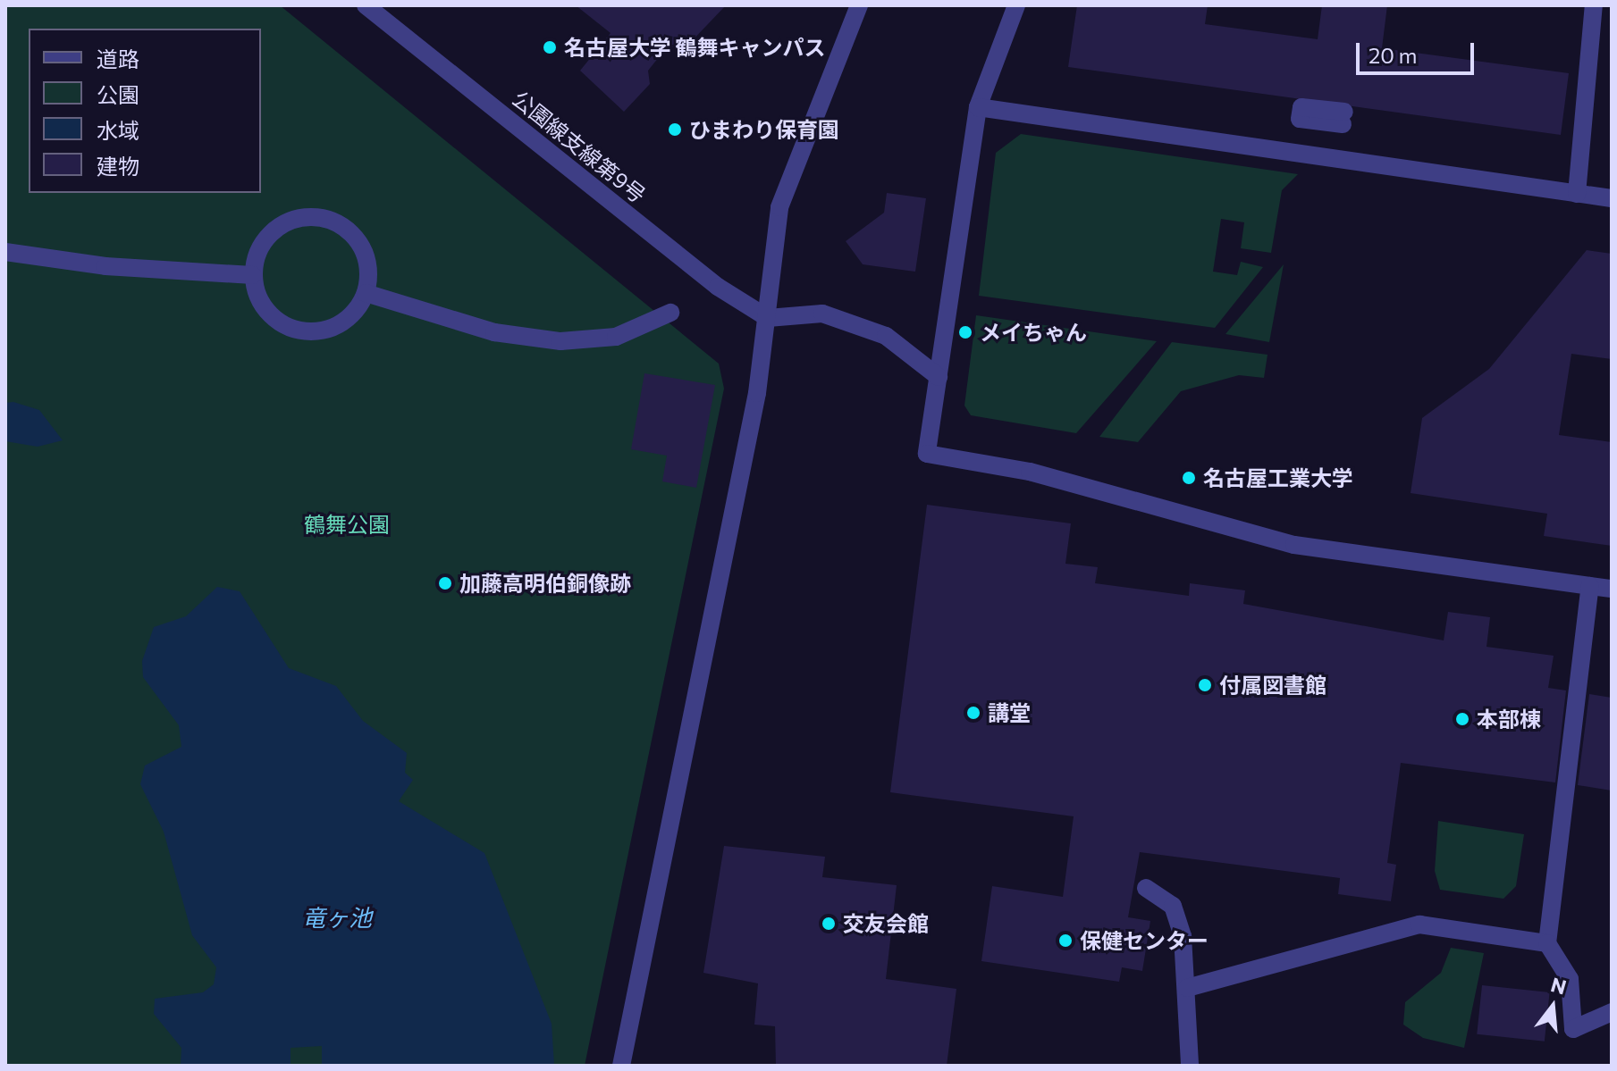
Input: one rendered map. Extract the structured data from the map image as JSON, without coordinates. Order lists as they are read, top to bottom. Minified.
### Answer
{"streets":{"street":["公園線支線第9号"]},"water":["竜ヶ池"],"parks":["鶴舞公園"],"places":["名古屋大学 鶴舞キャンパス","ひまわり保育園","メイちゃん","名古屋工業大学","加藤高明伯銅像跡","付属図書館","講堂","本部棟","交友会館","保健センター"],"legend":["道路","公園","水域","建物"],"scale_bar":"20 m","north":"top"}
